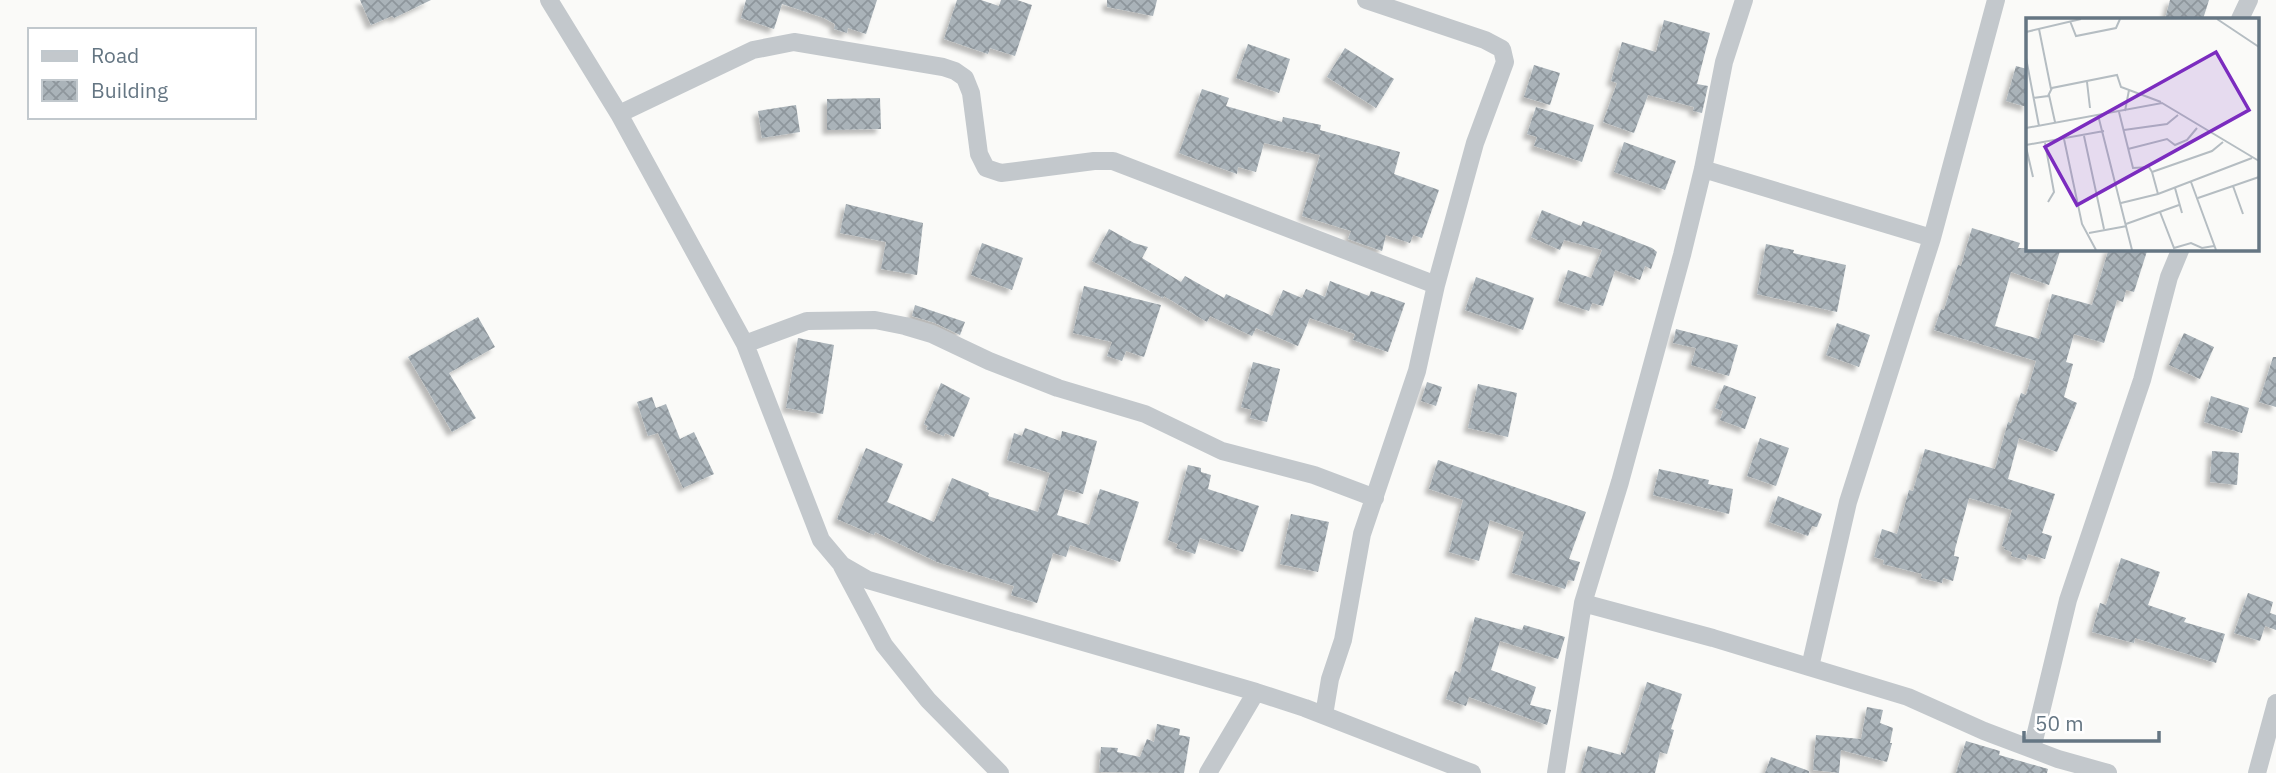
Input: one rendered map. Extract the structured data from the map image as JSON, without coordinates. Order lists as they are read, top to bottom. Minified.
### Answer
{"legend":["Road","Building"],"scale_bar":"50 m"}
